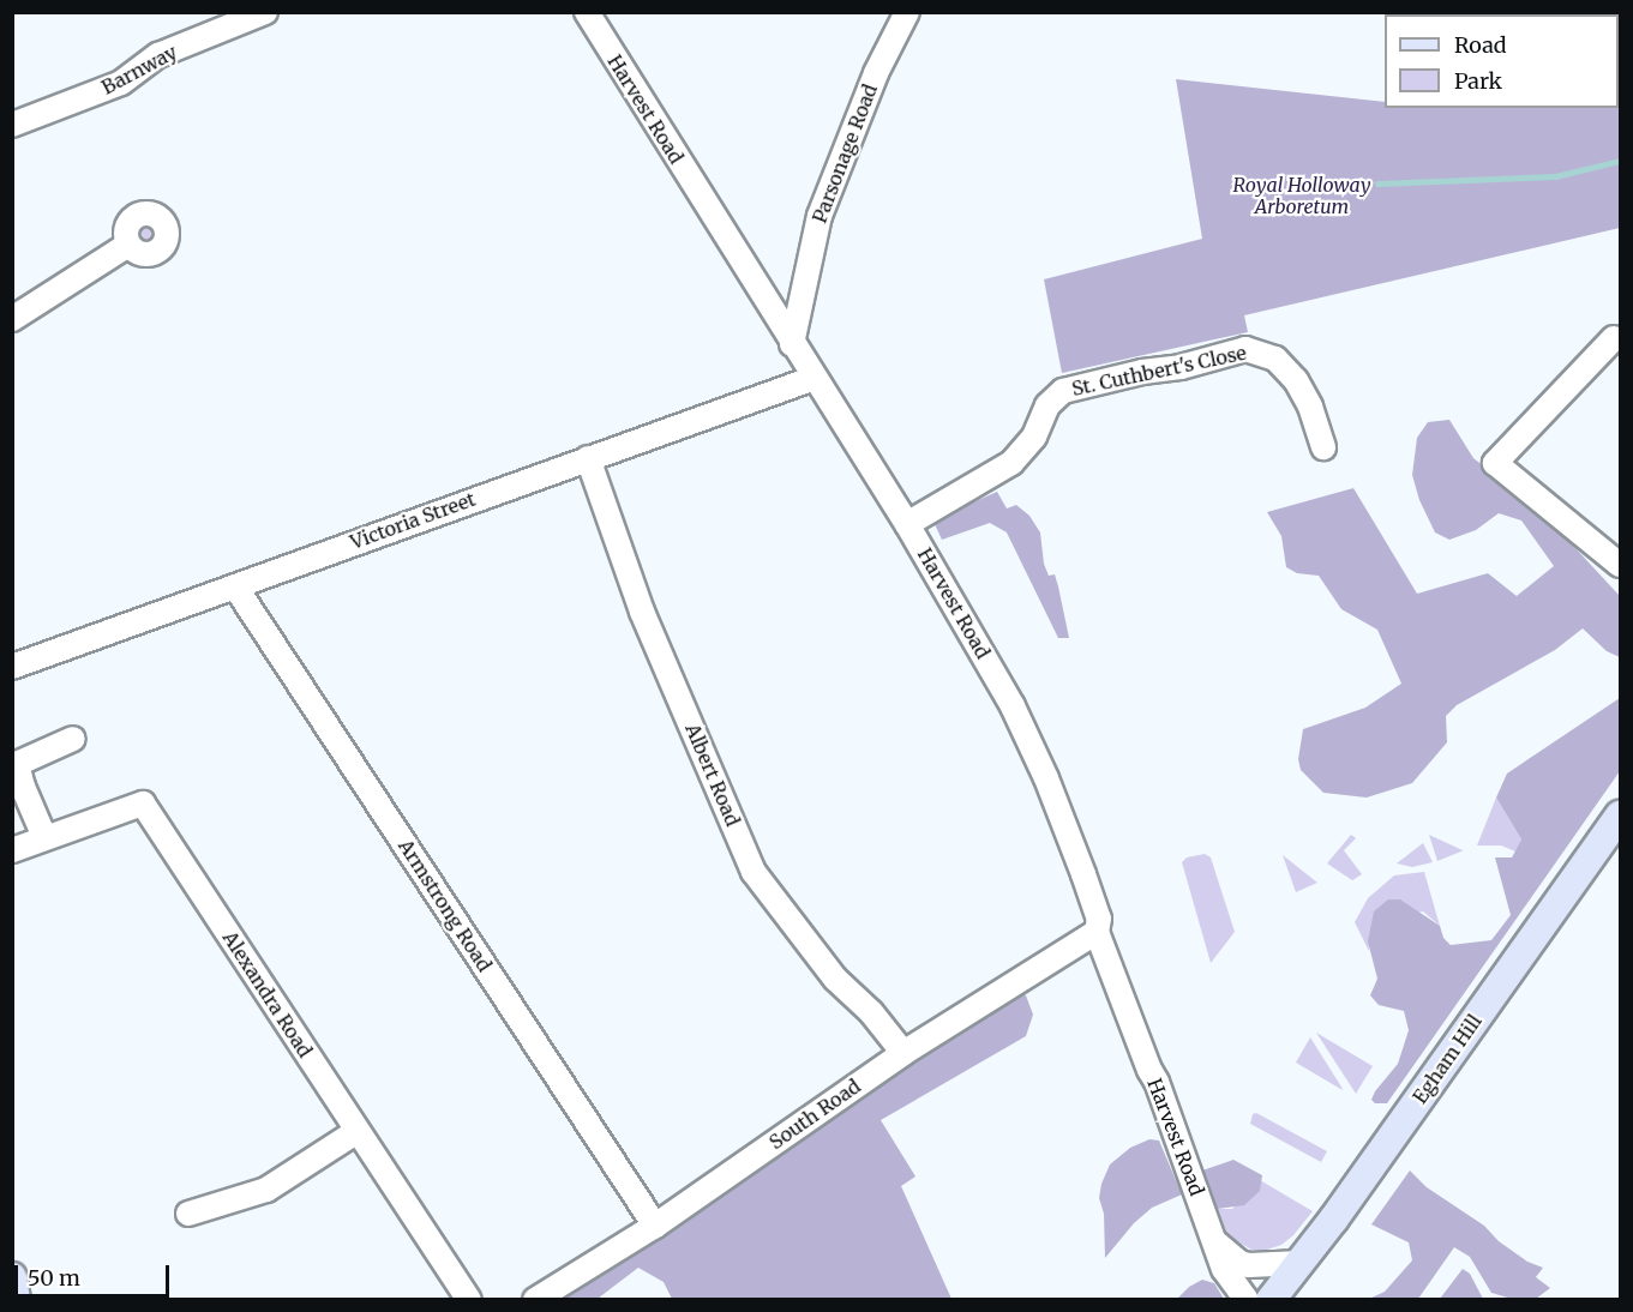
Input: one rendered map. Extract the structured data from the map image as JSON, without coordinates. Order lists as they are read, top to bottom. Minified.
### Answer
{"streets":{"main road":["Egham Hill"],"street":["Barnway","Harvest Road","Parsonage Road","St. Cuthbert's Close","Victoria Street","Albert Road","Armstrong Road","Alexandra Road","South Road"]},"crossings":[["Harvest Road","Parsonage Road"],["Harvest Road","St. Cuthbert's Close"],["Harvest Road","Victoria Street"],["Harvest Road","South Road"],["Victoria Street","Albert Road"],["Victoria Street","Armstrong Road"],["Albert Road","South Road"],["Armstrong Road","South Road"]],"parks":["Royal Holloway Arboretum"],"legend":["Road","Park"],"scale_bar":"50 m"}
